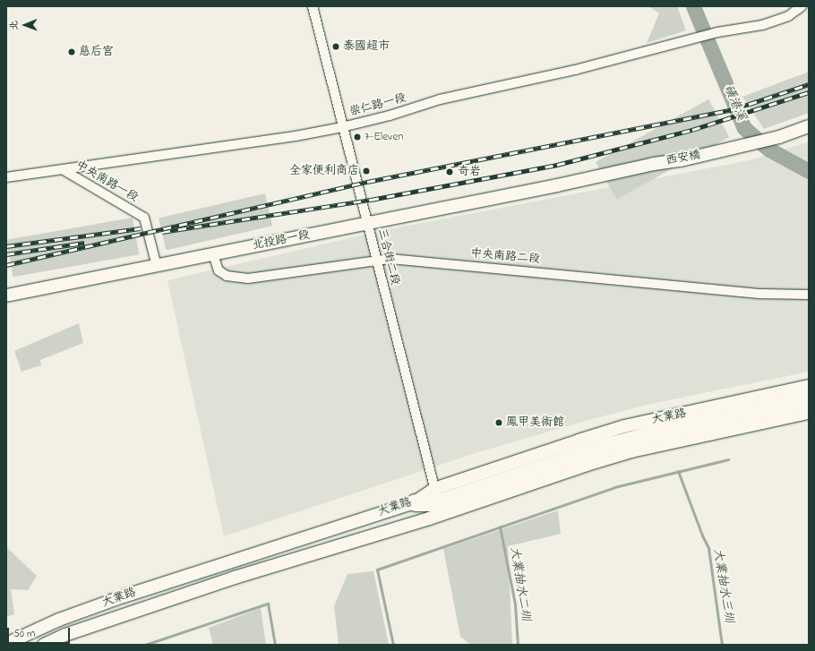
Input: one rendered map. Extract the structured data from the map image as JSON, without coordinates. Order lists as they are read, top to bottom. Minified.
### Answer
{"streets":{"main road":["西安橋","北投路一段","大業路"],"street":["崇仁路一段","中央南路一段","三合街二段","中央南路二段"]},"crossings":[["崇仁路一段","中央南路一段"],["崇仁路一段","三合街二段"],["西安橋","北投路一段"],["中央南路一段","北投路一段"],["北投路一段","三合街二段"],["北投路一段","中央南路二段"],["三合街二段","中央南路二段"],["三合街二段","大業路"]],"water":["磺港溪","大業抽水二圳","大業抽水三圳"],"places":["泰國超市","慈后宮","7-Eleven","全家便利商店","奇岩","鳳甲美術館"],"scale_bar":"50 m","north":"left"}
